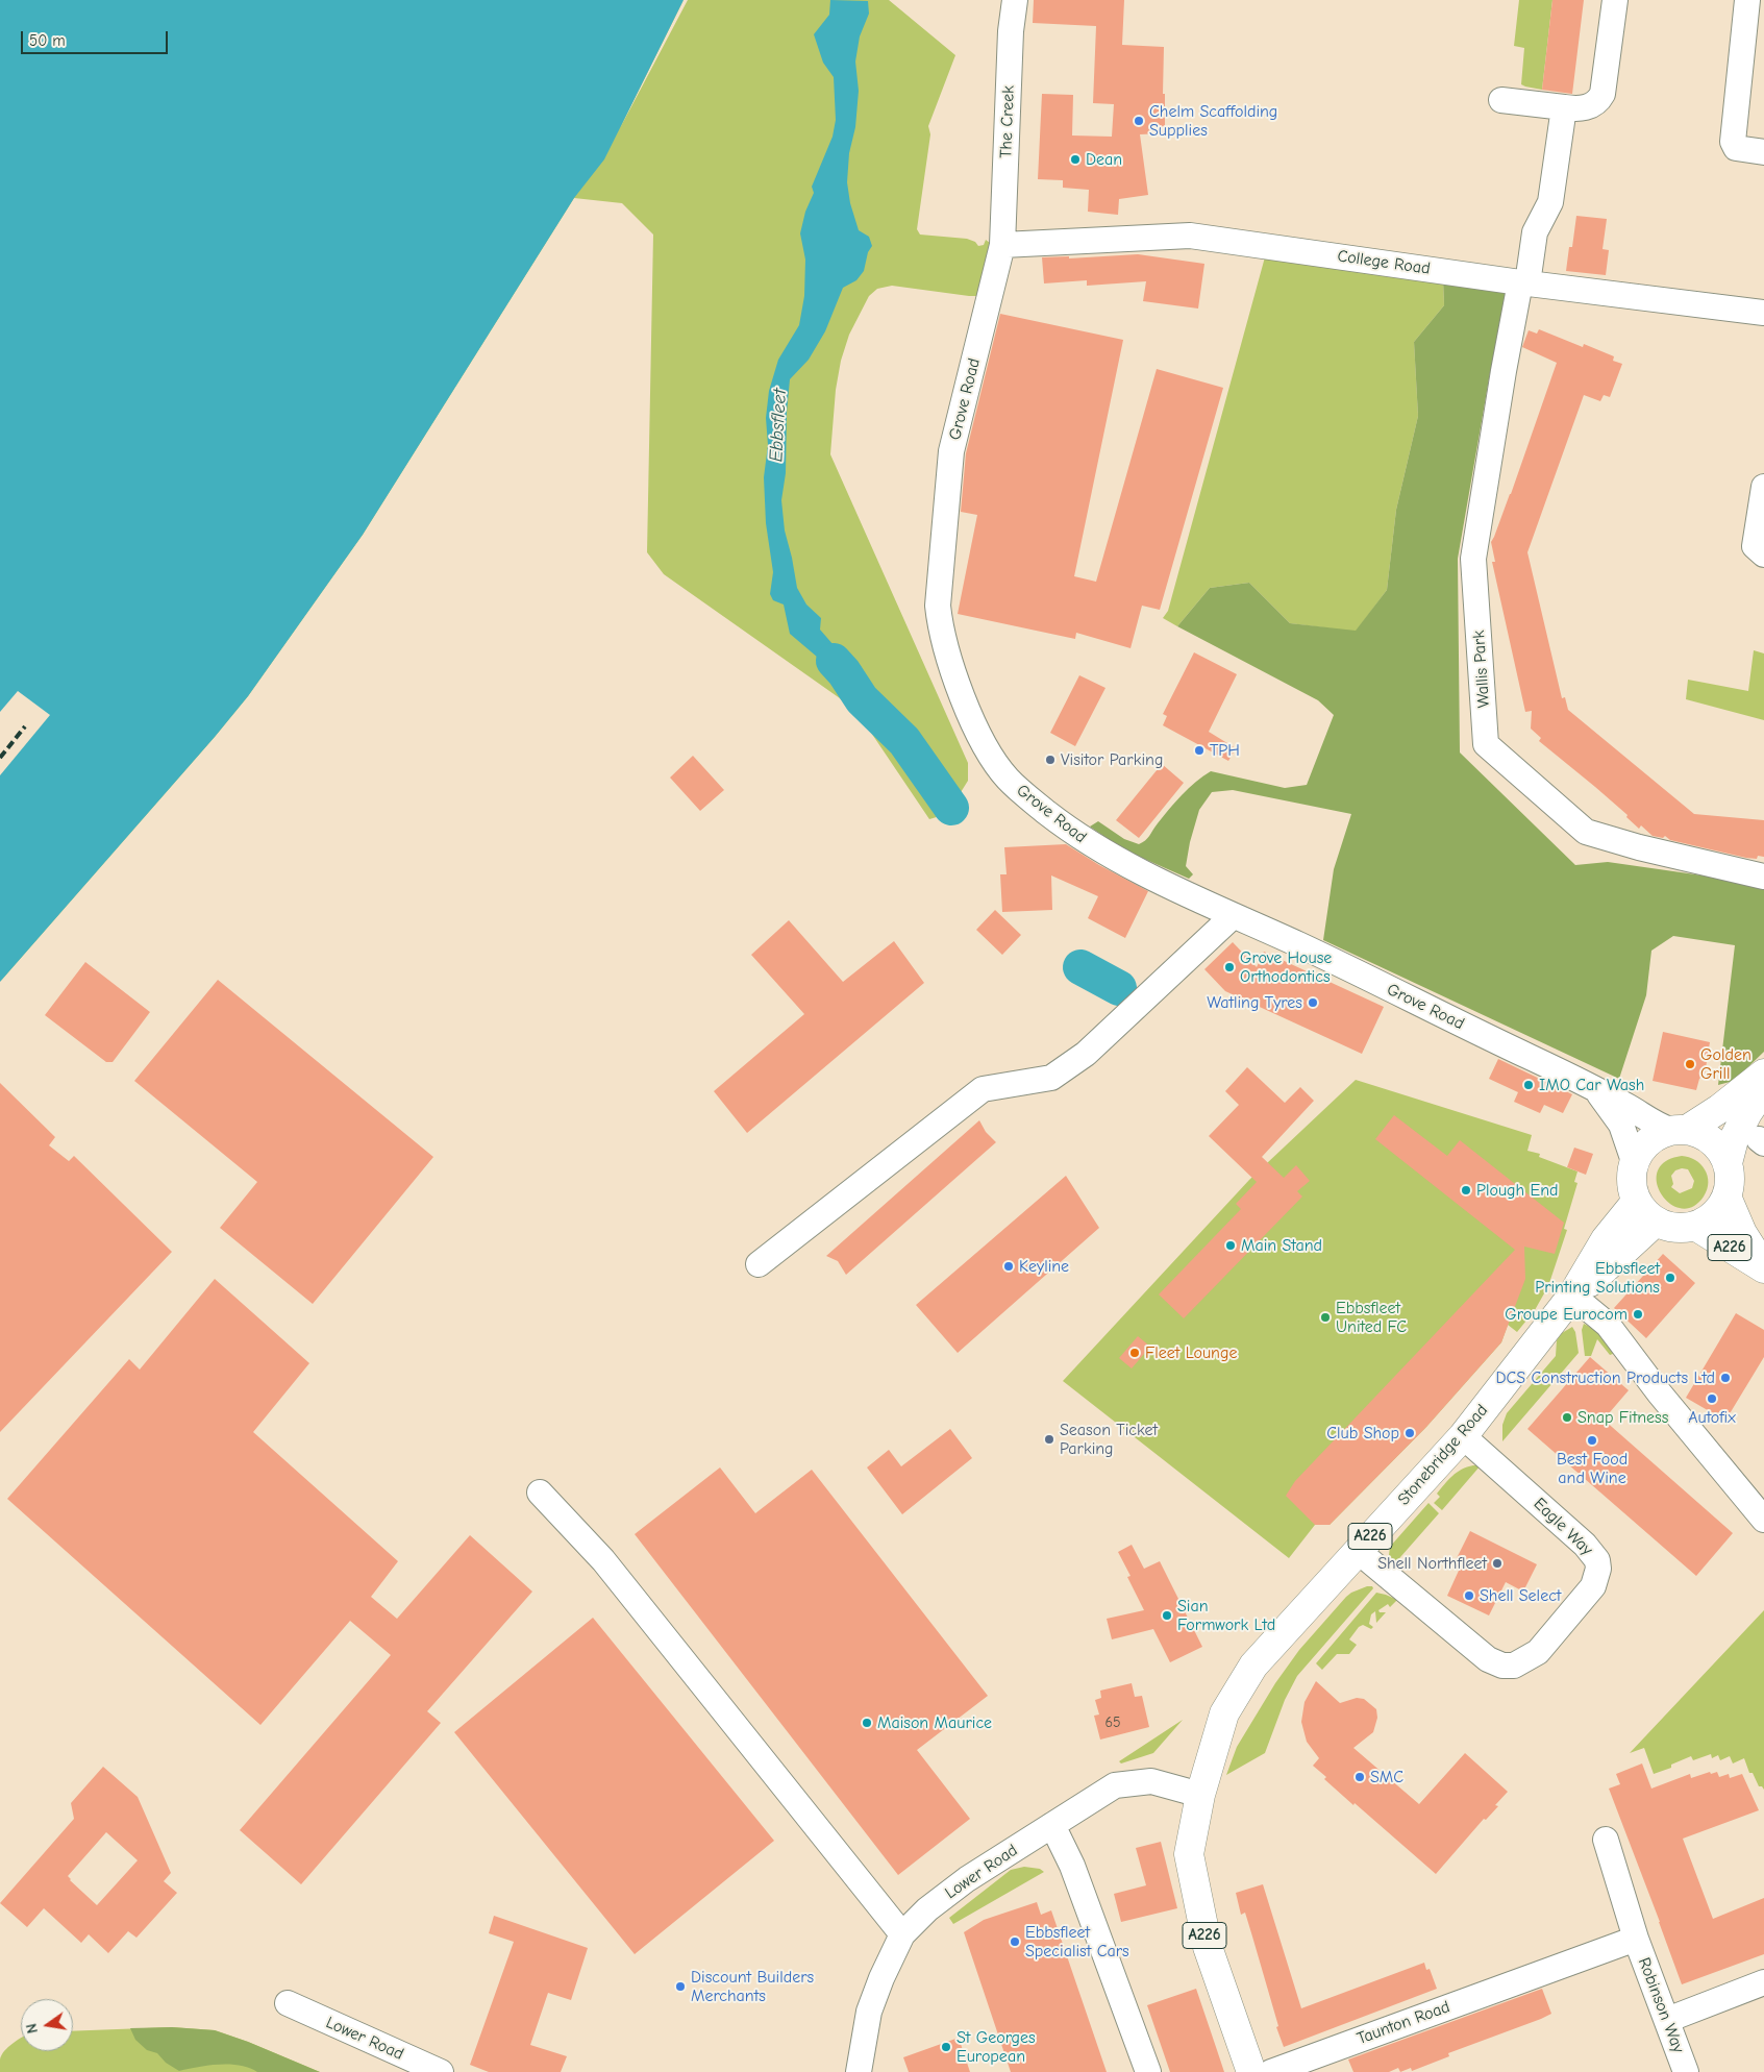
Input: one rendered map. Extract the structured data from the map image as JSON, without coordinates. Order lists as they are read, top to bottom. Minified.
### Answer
{"streets":{"main road":["A226","Stonebridge Road"],"street":["The Creek","College Road","Grove Road","Wallis Park","Eagle Way","Lower Road","Robinson Way","Taunton Road"]},"crossings":[["The Creek","College Road"],["The Creek","Grove Road"],["College Road","Grove Road"],["College Road","Wallis Park"],["Grove Road","A226"],["Grove Road","Stonebridge Road"],["A226","Stonebridge Road"],["A226","Lower Road"],["Stonebridge Road","Eagle Way"],["Stonebridge Road","Lower Road"],["Robinson Way","Taunton Road"]],"water":["Ebbsfleet"],"places":["Chelm Scaffolding Supplies","Dean","TPH","Visitor Parking","Grove House Orthodontics","Watling Tyres","Golden Grill","IMO Car Wash","Plough End","Main Stand","Keyline","Ebbsfleet Printing Solutions","Groupe Eurocom","Ebbsfleet United FC","Fleet Lounge","DCS Construction Products Ltd","Autofix","Snap Fitness","Club Shop","Season Ticket Parking","Best Food and Wine","Shell Northfleet","Shell Select","Sian Formwork Ltd","Maison Maurice","SMC","Ebbsfleet Specialist Cars","Discount Builders Merchants","St Georges European"],"house_numbers":["65"],"scale_bar":"50 m","north":"left"}
